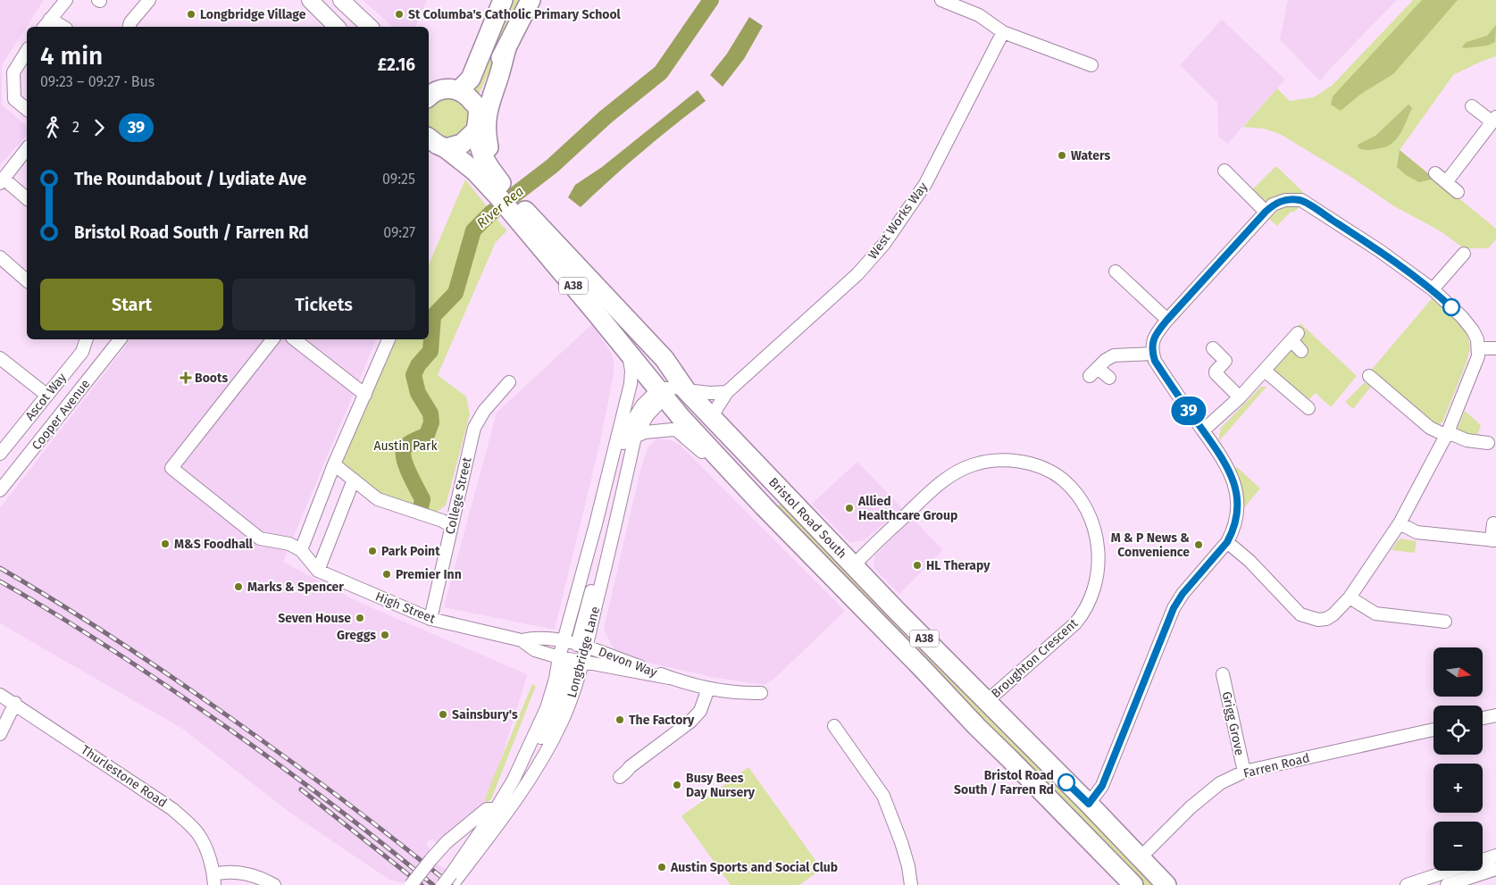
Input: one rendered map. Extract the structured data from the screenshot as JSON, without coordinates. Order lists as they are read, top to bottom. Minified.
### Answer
{"streets":{"highway":["A38","Bristol Road South"],"street":["West Works Way","Ascot Way","Cooper Avenue","College Street","High Street","Longbridge Lane","Broughton Crescent","Devon Way","Grigg Grove","Farren Road","Thurlestone Road"]},"crossings":[["West Works Way","Bristol Road South"],["College Street","High Street"],["Bristol Road South","Longbridge Lane"],["Bristol Road South","Broughton Crescent"],["Bristol Road South","Farren Road"],["High Street","Longbridge Lane"],["High Street","Devon Way"],["Longbridge Lane","Devon Way"],["Grigg Grove","Farren Road"]],"water":["River Rea"],"parks":["Austin Park"],"places":{"other":["Longbridge Village","St Columba's Catholic Primary School","Waters","Allied Healthcare Group","M&S Foodhall","M & P News & Convenience","Park Point","HL Therapy","Premier Inn","Marks & Spencer","Seven House","Greggs","Sainsbury's","The Factory","Bristol Road South / Farren Rd","Busy Bees Day Nursery","Austin Sports and Social Club"],"health":["Boots"]},"lines":["bus line 39"],"north":"right","page":{"on_map":"39","heading":["4 min","09:23 – 09:27 · Bus","£2.16"],"legs":["2","39"],"list":[{"name":"The Roundabout / Lydiate Ave","value":"09:25"},{"name":"Bristol Road South / Farren Rd","value":"09:27"}],"buttons":["Start","Tickets"],"map_buttons":["+","−"]}}
